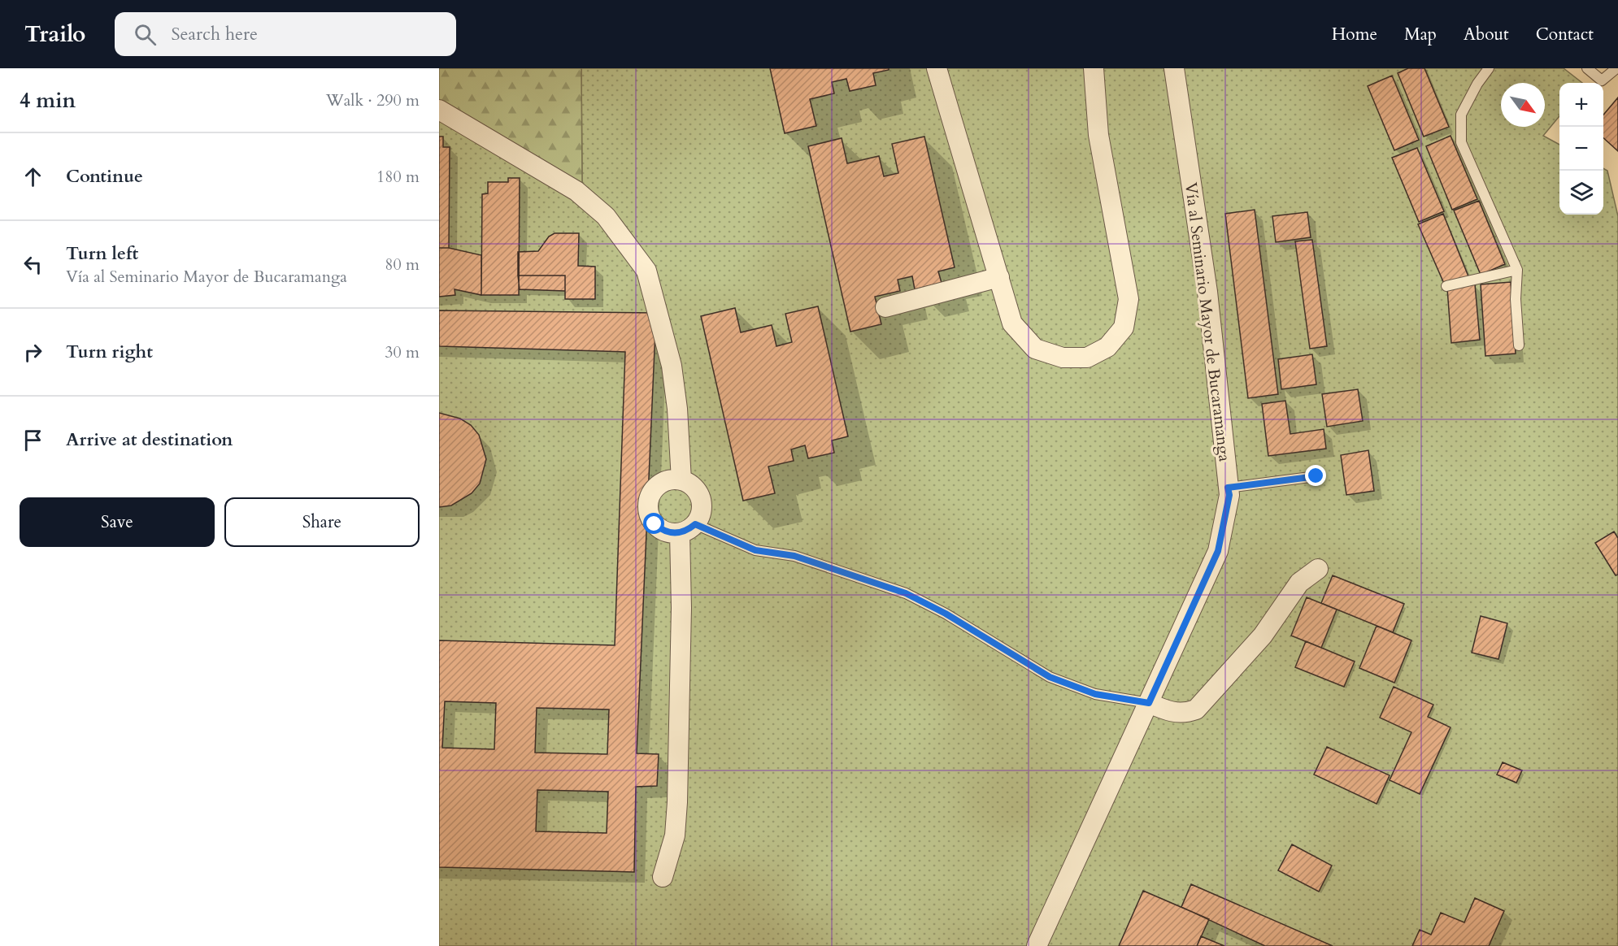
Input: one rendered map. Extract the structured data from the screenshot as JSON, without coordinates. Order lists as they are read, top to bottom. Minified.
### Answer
{"streets":{"street":["Vía al Seminario Mayor de Bucaramanga"]},"north":"bottom right","page":{"header":"Trailo","search":"Search here","nav":["Home","Map","About","Contact"],"heading":["4 min","Walk · 290 m"],"map_buttons":["+","−"],"list":[["Continue","180 m"],["Turn left","Vía al Seminario Mayor de Bucaramanga","80 m"],["Turn right","30 m"],"Arrive at destination"],"buttons":["Save","Share"]}}
